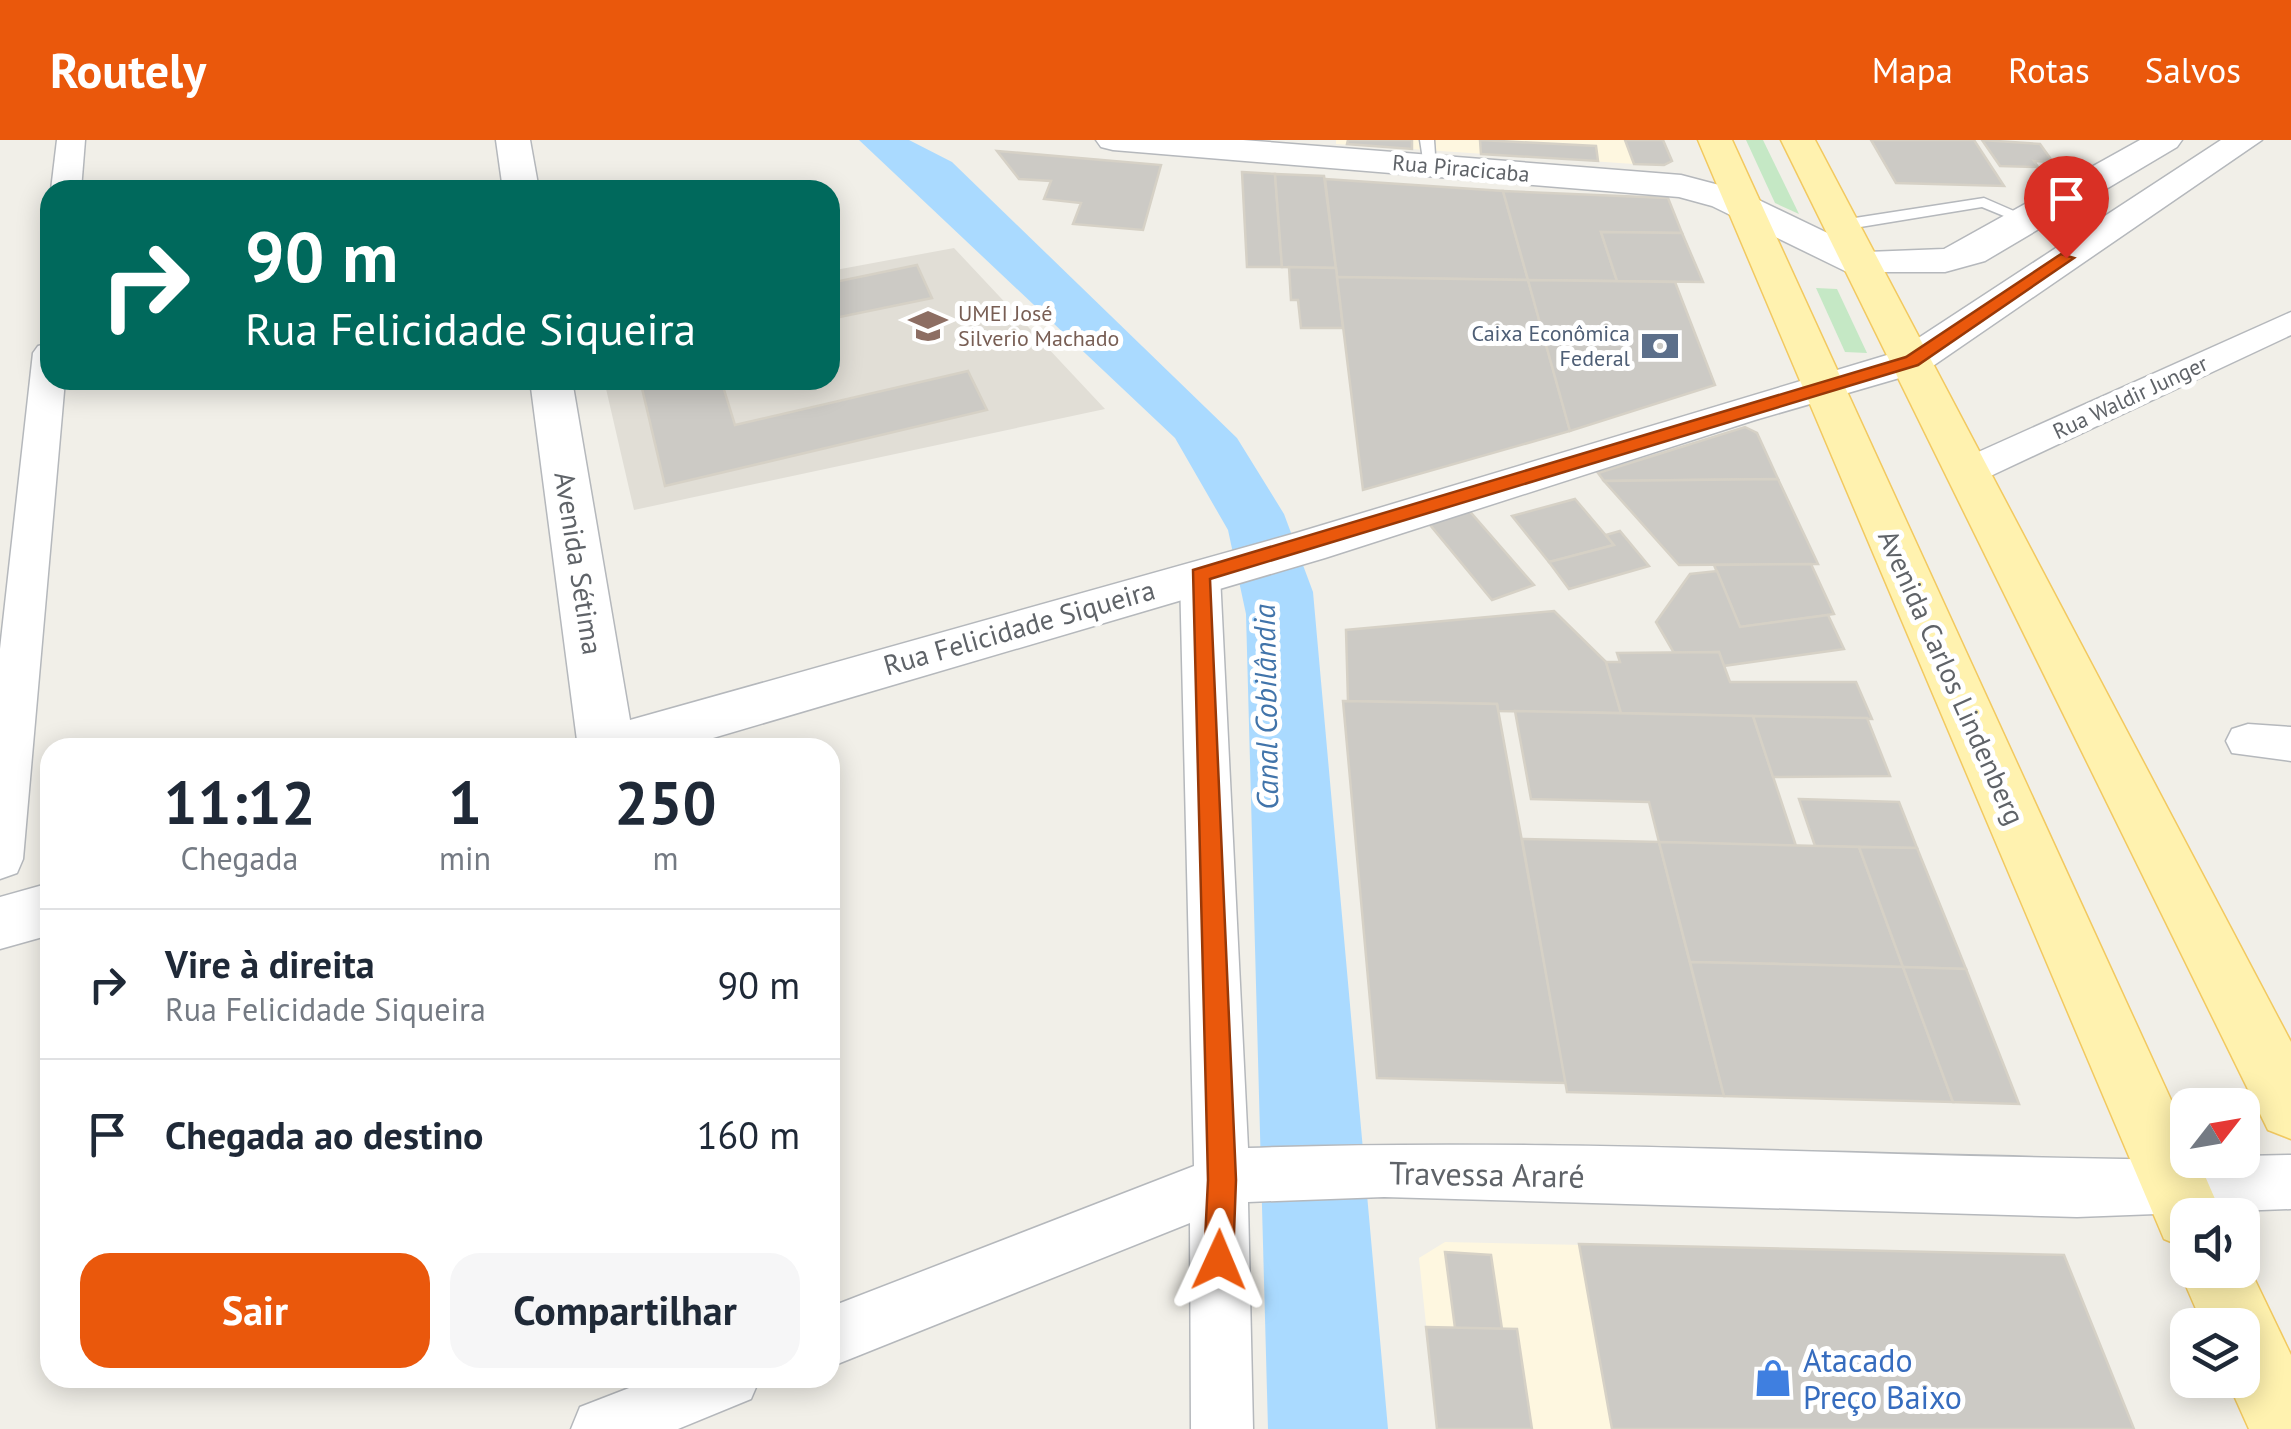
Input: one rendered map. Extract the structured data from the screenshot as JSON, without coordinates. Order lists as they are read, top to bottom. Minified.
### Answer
{"streets":{"main road":["Avenida Carlos Lindenberg"],"street":["Rua Piracicaba","Rua Waldir Junger","Avenida Sétima","Rua Felicidade Siqueira","Travessa Araré"]},"crossings":[["Rua Piracicaba","Avenida Carlos Lindenberg"],["Rua Felicidade Siqueira","Avenida Carlos Lindenberg"]],"water":["Canal Cobilândia"],"places":{"school or university":["UMEI José Silverio Machado"],"bank":["Caixa Econômica Federal"],"shop":["Atacado Preço Baixo"]},"north":"top right","page":{"header":"Routely","nav":["Mapa","Rotas","Salvos"],"turn":["90 m","Rua Felicidade Siqueira"],"eta":["11:12","Chegada","1","min","250","m"],"list":[{"name":"Vire à direita","note":"Rua Felicidade Siqueira","value":"90 m"},{"name":"Chegada ao destino","value":"160 m"}],"buttons":["Sair","Compartilhar"]}}
